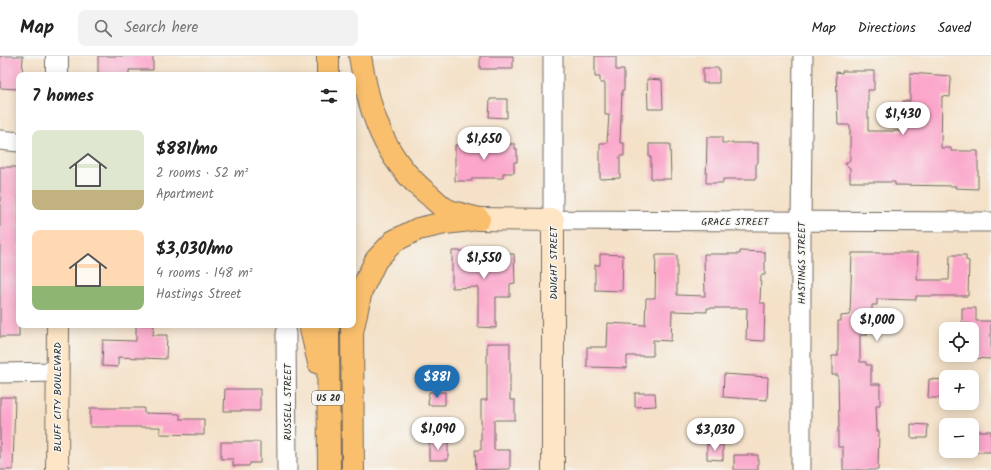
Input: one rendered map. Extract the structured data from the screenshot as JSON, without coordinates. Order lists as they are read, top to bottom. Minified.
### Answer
{"streets":{"highway":["US 20"],"main road":["GRACE STREET","DWIGHT STREET","BLUFF CITY BOULEVARD"],"street":["HASTINGS STREET","RUSSELL STREET"]},"crossings":[["GRACE STREET","DWIGHT STREET"],["GRACE STREET","HASTINGS STREET"]],"page":{"header":"Map","search":"Search here","nav":["Map","Directions","Saved"],"heading":"7 homes","price":["$1,430","$1,650","$1,550","$1,000","$881","$1,090","$3,030"],"list":[{"name":"$881/mo","note":"2 rooms · 52 m² · Apartment"},{"name":"$3,030/mo","note":"4 rooms · 148 m² · Hastings Street"}],"map_buttons":["+","−"]}}
